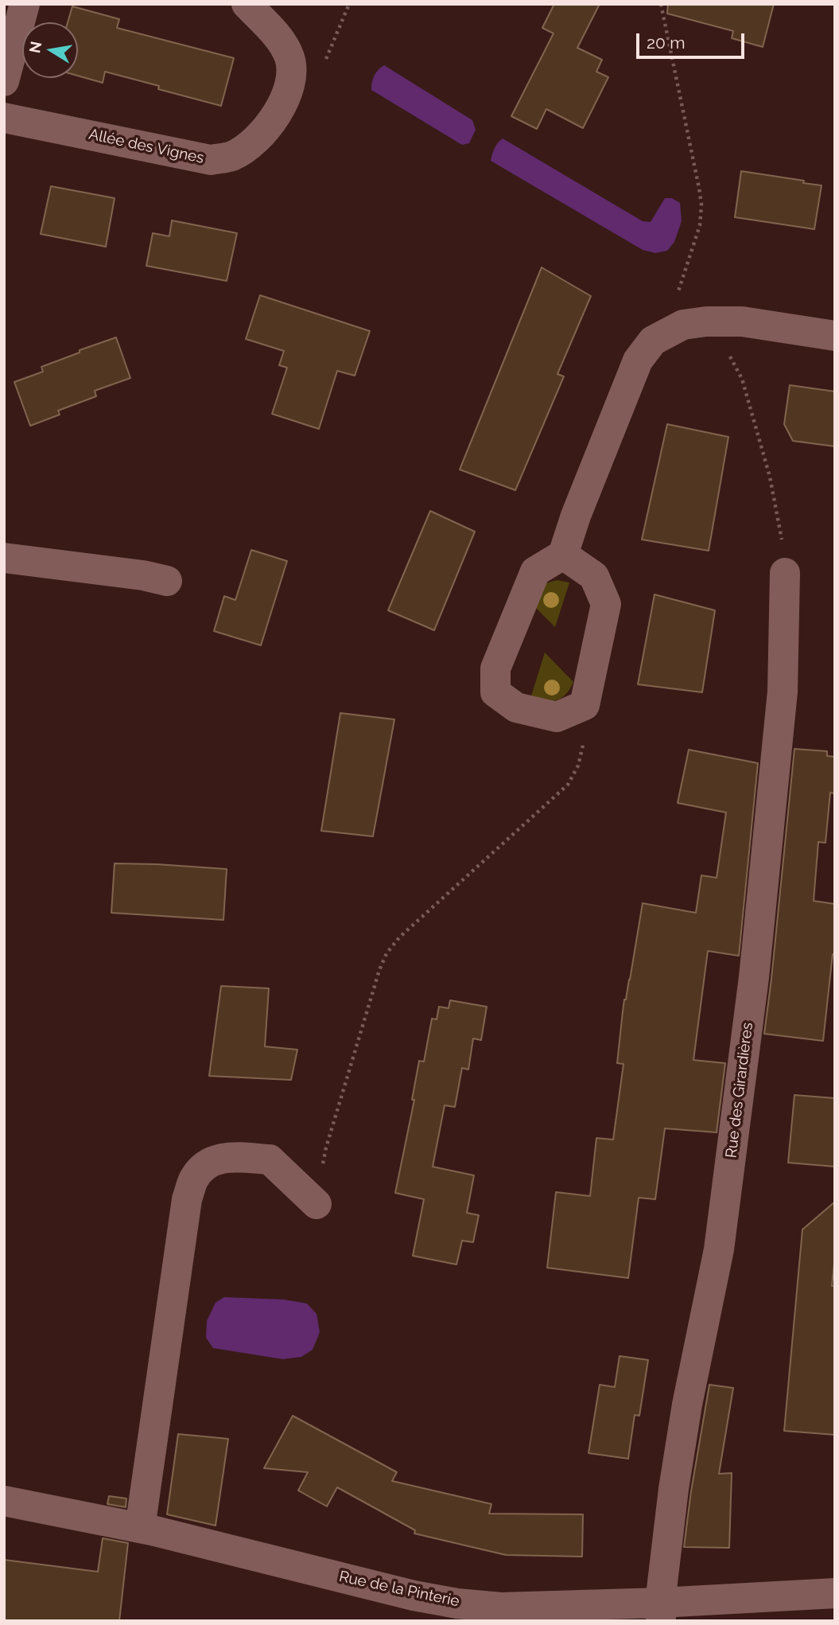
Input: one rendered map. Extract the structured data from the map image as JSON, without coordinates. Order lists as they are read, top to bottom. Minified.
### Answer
{"streets":{"street":["Allée des Vignes","Rue des Girardières","Rue de la Pinterie"]},"crossings":[["Rue des Girardières","Rue de la Pinterie"]],"scale_bar":"20 m","north":"left"}
